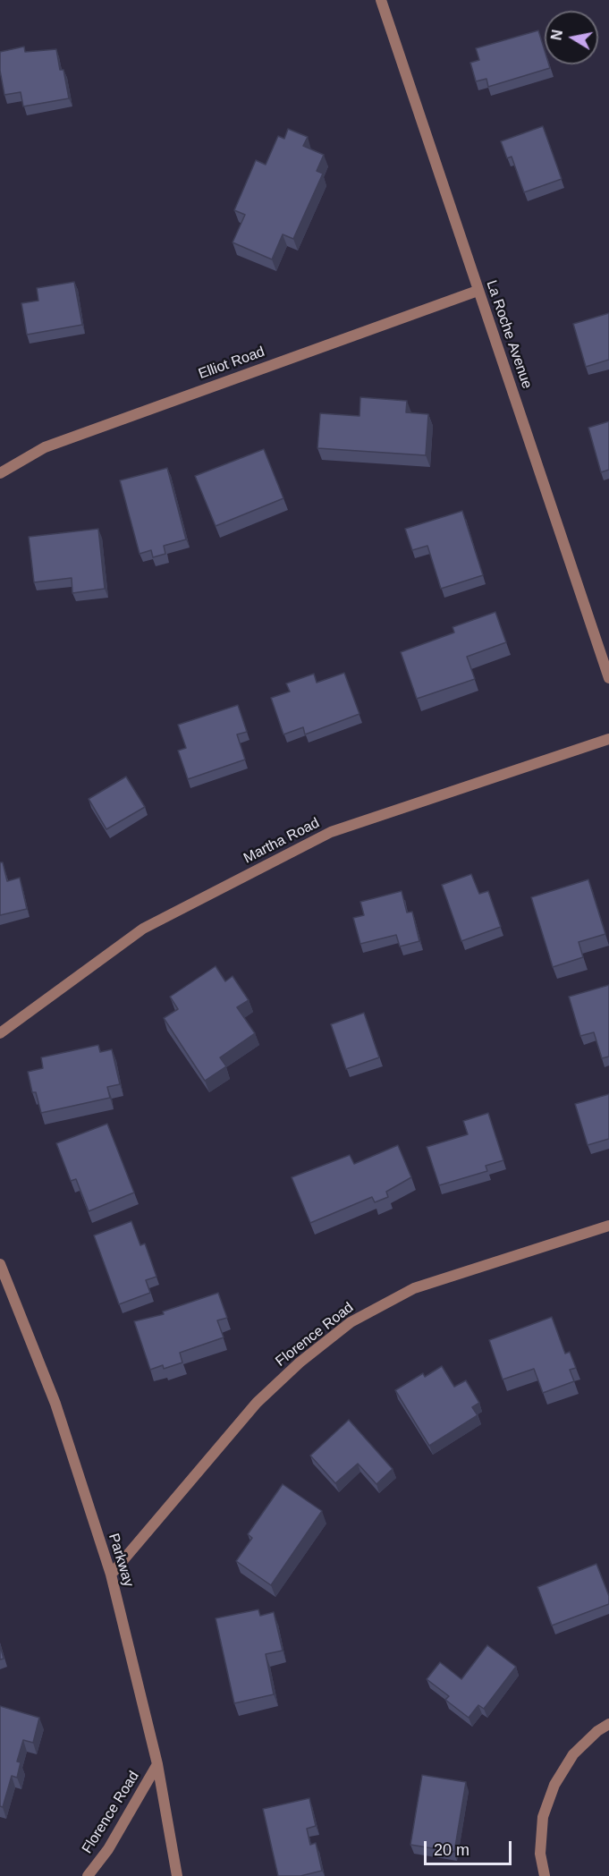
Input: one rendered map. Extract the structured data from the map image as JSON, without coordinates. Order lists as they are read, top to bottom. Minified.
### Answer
{"streets":{"street":["La Roche Avenue","Elliot Road","Martha Road","Florence Road","Parkway"]},"crossings":[["La Roche Avenue","Elliot Road"],["Florence Road","Parkway"]],"scale_bar":"20 m","north":"left"}
